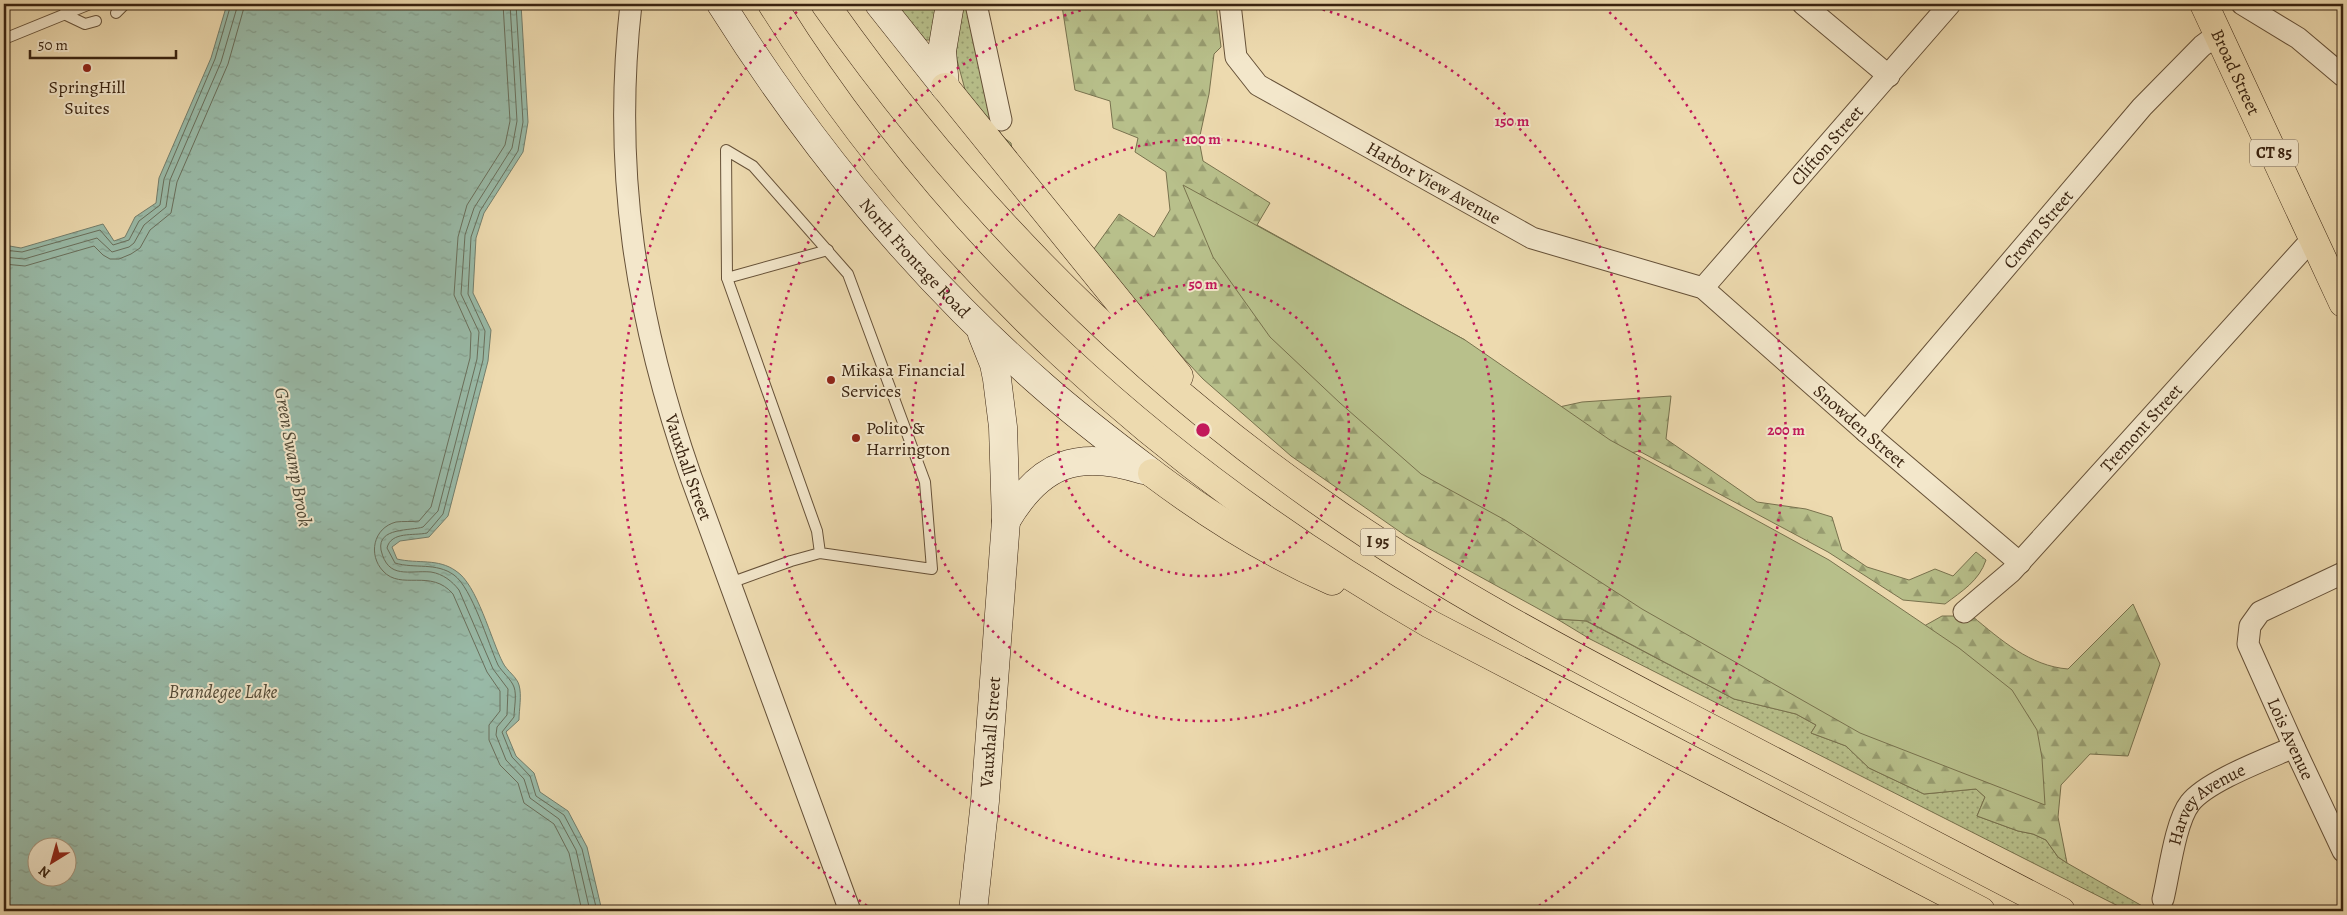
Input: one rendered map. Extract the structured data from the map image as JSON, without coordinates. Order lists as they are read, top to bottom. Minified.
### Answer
{"streets":{"main road":["Broad Street","CT 85","North Frontage Road","Vauxhall Street","I 95"],"street":["Clifton Street","Harbor View Avenue","Crown Street","Snowden Street","Tremont Street","Lois Avenue","Harvey Avenue"]},"crossings":[["Broad Street","Crown Street"],["Broad Street","Tremont Street"],["Clifton Street","Harbor View Avenue"],["Clifton Street","Snowden Street"],["Harbor View Avenue","Snowden Street"],["Crown Street","Snowden Street"],["North Frontage Road","Vauxhall Street"],["Snowden Street","Tremont Street"],["Lois Avenue","Harvey Avenue"]],"water":["Green Swamp Brook","Brandegee Lake"],"places":["SpringHill Suites","Mikasa Financial Services","Polito & Harrington"],"scale_bar":"50 m","north":"bottom left","rings":["150 m","100 m","50 m","200 m"]}
